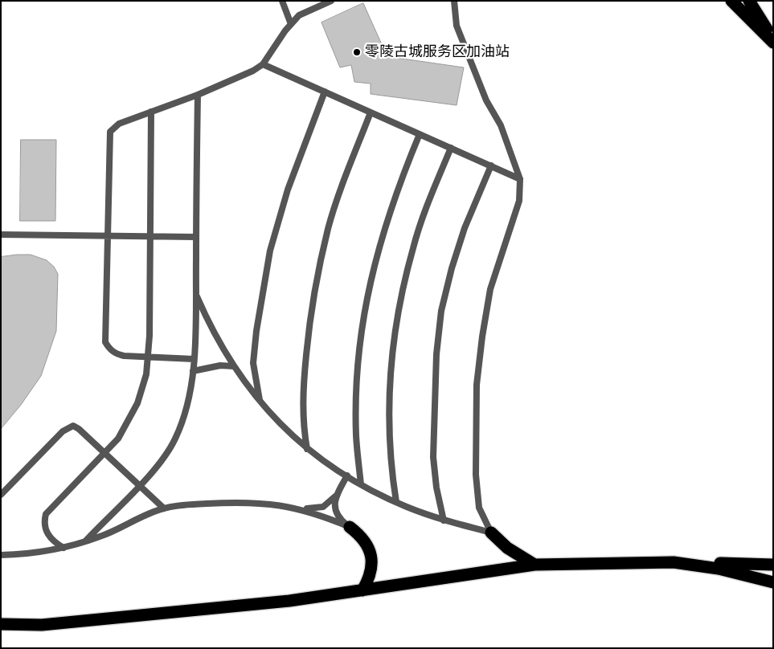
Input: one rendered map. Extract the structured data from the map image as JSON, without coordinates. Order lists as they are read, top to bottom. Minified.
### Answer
{"places":["零陵古城服务区加油站"]}
